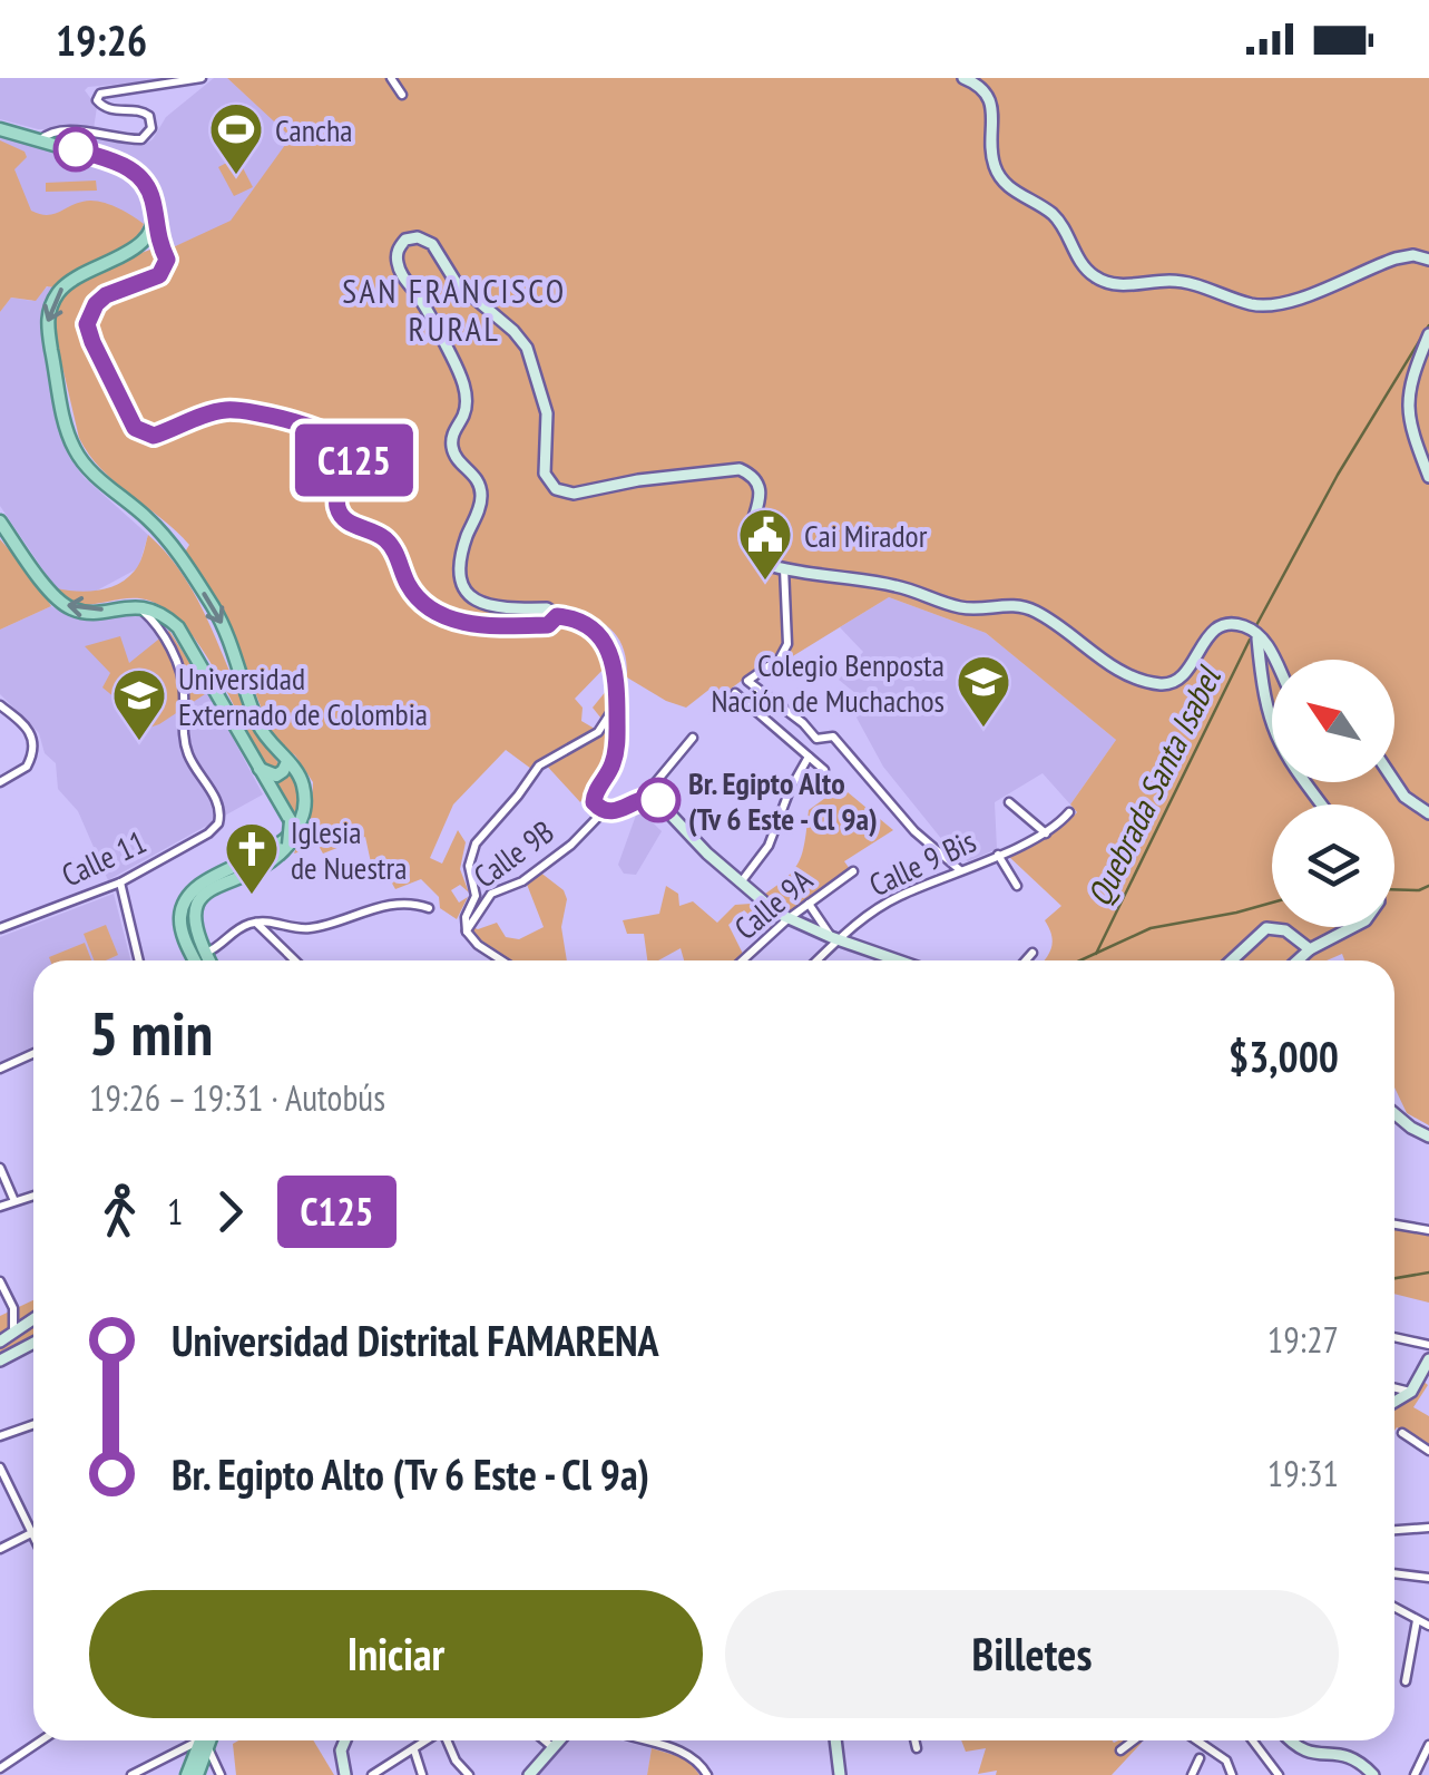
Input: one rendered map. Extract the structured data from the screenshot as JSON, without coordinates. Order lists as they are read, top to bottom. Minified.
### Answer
{"streets":{"main road":["Calle 9B"],"street":["Calle 11","Calle 9 Bis","Calle 9A"]},"districts":["SAN FRANCISCO RURAL"],"water":["Quebrada Santa Isabel"],"places":{"sports":["Cancha"],"public building":["Cai Mirador"],"school or university":["Colegio Benposta Nación de Muchachos","Universidad Externado de Colombia"],"other":["Br. Egipto Alto (Tv 6 Este - Cl 9a)"],"church":["Iglesia de Nuestra"]},"lines":["bus line C125"],"north":"top left","page":{"status":"19:26","on_map":"C125","heading":["5 min","19:26 – 19:31 · Autobús","$3,000"],"legs":["1","C125"],"list":[{"name":"Universidad Distrital FAMARENA","value":"19:27"},{"name":"Br. Egipto Alto (Tv 6 Este - Cl 9a)","value":"19:31"}],"buttons":["Iniciar","Billetes"]}}
